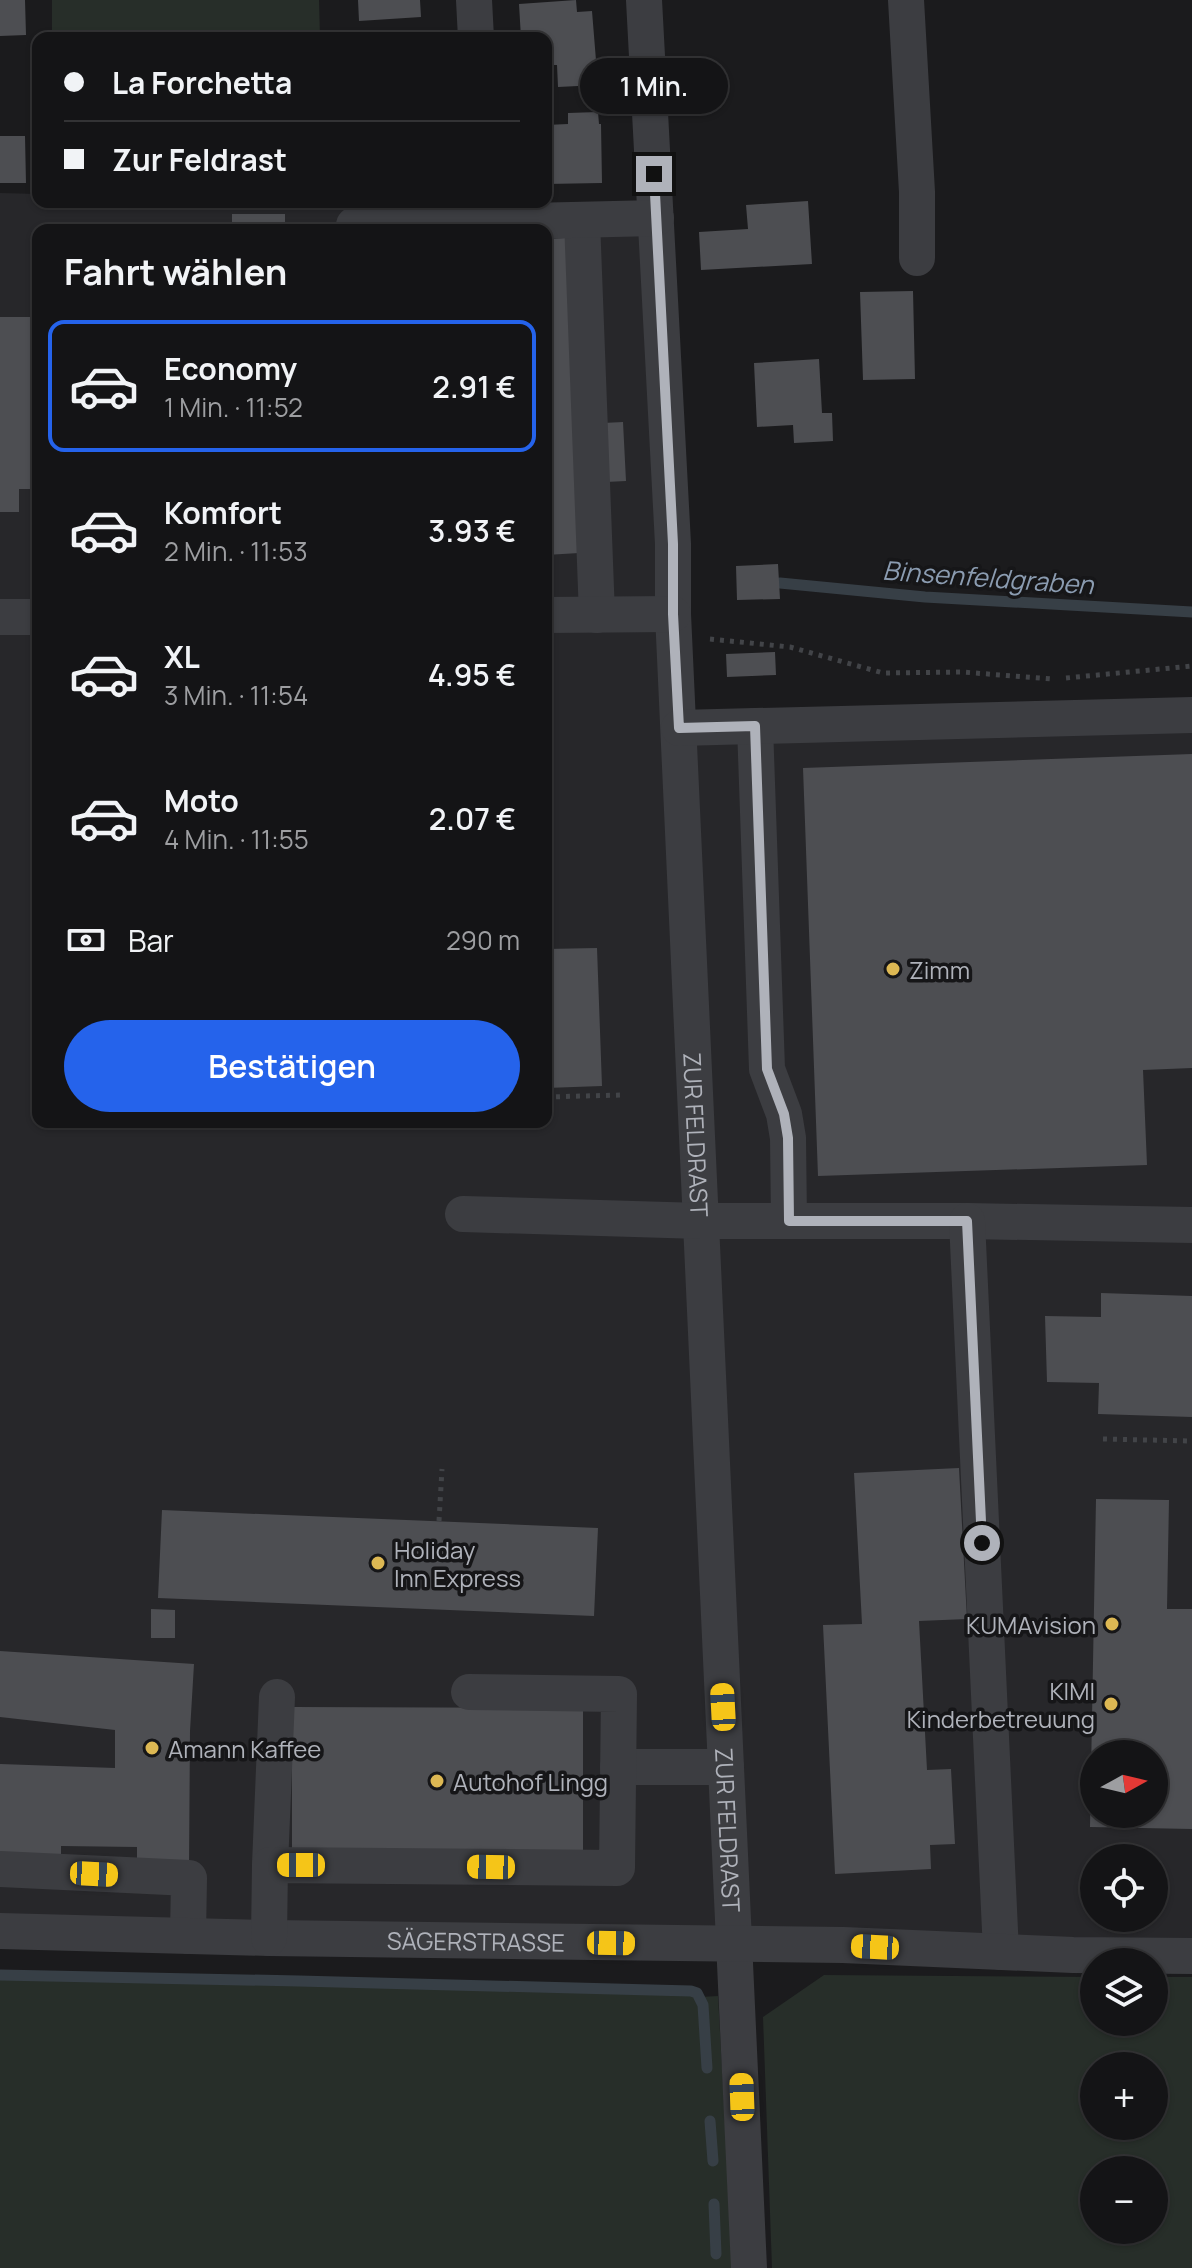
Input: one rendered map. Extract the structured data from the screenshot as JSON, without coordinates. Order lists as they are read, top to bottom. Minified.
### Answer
{"streets":{"street":["ZUR FELDRAST","SÄGERSTRASSE"]},"crossings":[["ZUR FELDRAST","SÄGERSTRASSE"]],"water":["Binsenfeldgraben"],"places":["Zimm","Holiday Inn Express","KUMAvision","KIMI Kinderbetreuung","Amann Kaffee","Autohof Lingg"],"north":"right","page":{"banner":["La Forchetta","Zur Feldrast"],"bubble":"1 Min.","heading":"Fahrt wählen","list":[{"name":"Economy","note":"1 Min. · 11:52","value":"2.91 €"},{"name":"Komfort","note":"2 Min. · 11:53","value":"3.93 €"},{"name":"XL","note":"3 Min. · 11:54","value":"4.95 €"},{"name":"Moto","note":"4 Min. · 11:55","value":"2.07 €"}],"pay":["Bar","290 m"],"buttons":"Bestätigen","map_buttons":["+","−"]}}
